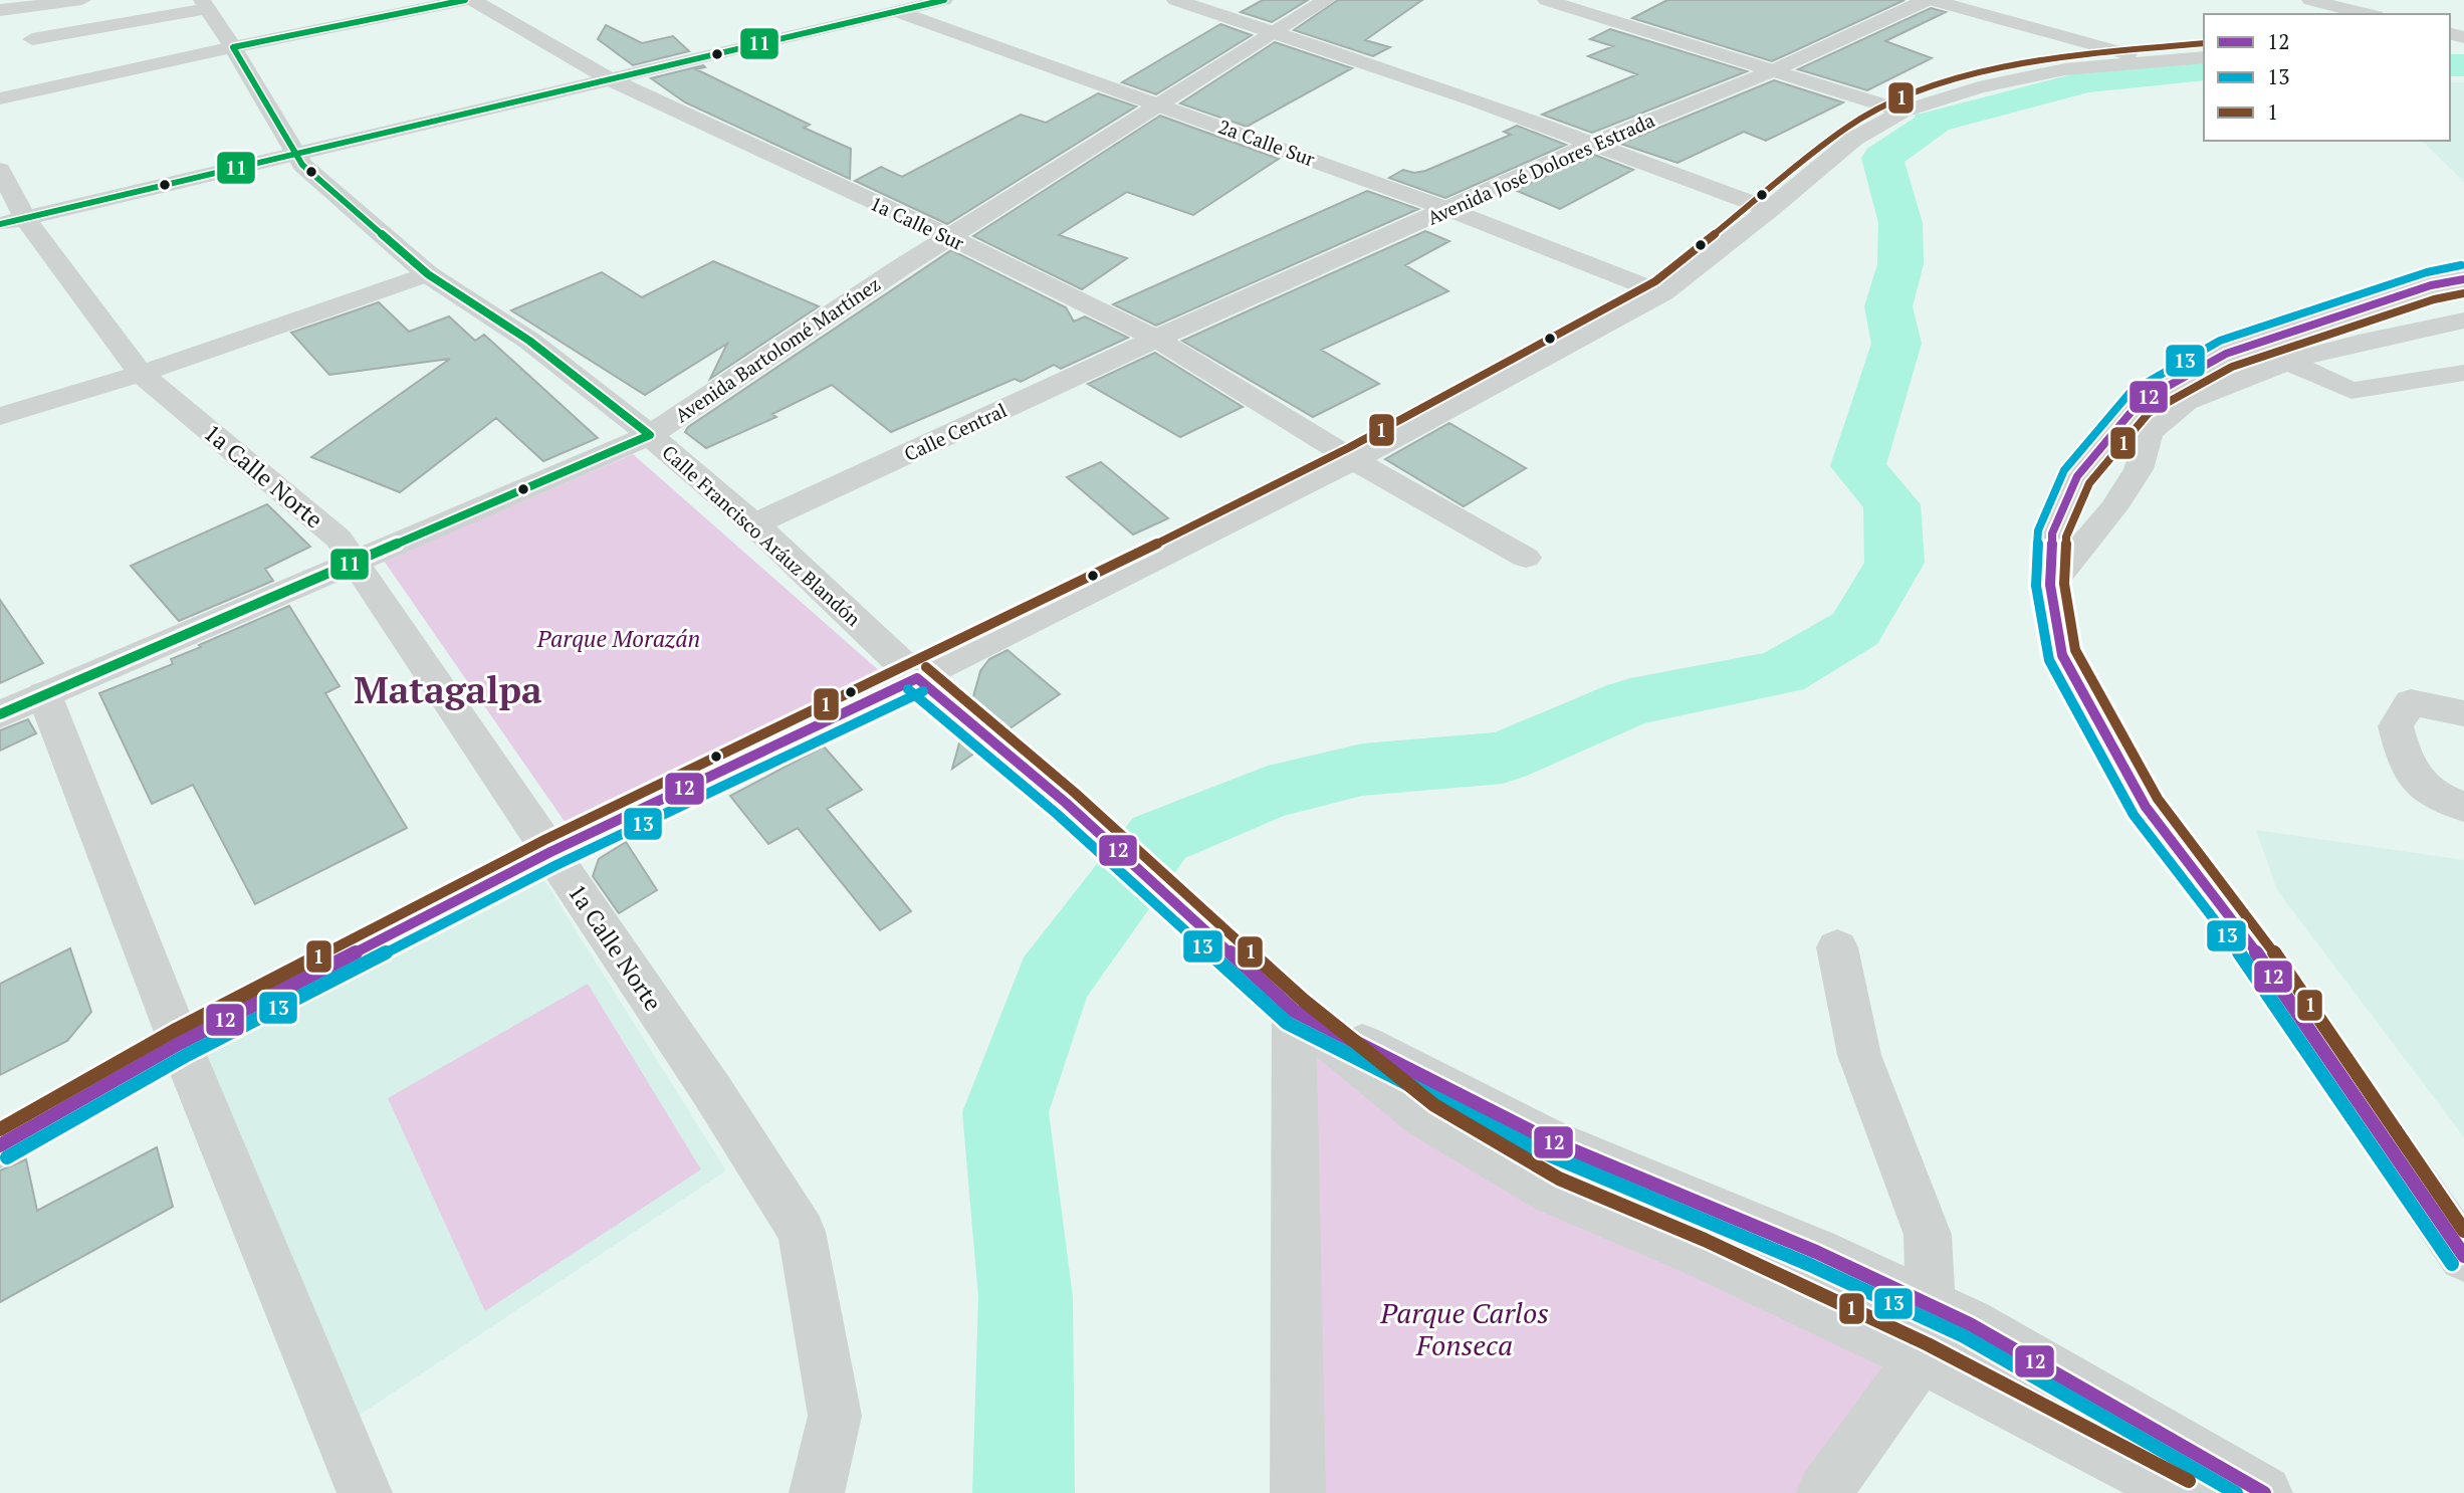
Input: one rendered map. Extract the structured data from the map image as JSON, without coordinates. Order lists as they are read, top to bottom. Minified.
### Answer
{"streets":{"street":["2a Calle Sur","Avenida José Dolores Estrada","1a Calle Sur","Avenida Bartolomé Martínez","Calle Central","1a Calle Norte","Calle Francisco Aráuz Blandón"]},"crossings":[["2a Calle Sur","Avenida José Dolores Estrada"],["2a Calle Sur","Avenida Bartolomé Martínez"],["Avenida José Dolores Estrada","1a Calle Sur"],["Avenida José Dolores Estrada","Calle Central"],["1a Calle Sur","Avenida Bartolomé Martínez"],["1a Calle Sur","Calle Central"],["Avenida Bartolomé Martínez","1a Calle Norte"],["Avenida Bartolomé Martínez","Calle Francisco Aráuz Blandón"],["Calle Central","Calle Francisco Aráuz Blandón"]],"districts":["Matagalpa"],"parks":["Parque Morazán","Parque Carlos Fonseca"],"lines":["transit line 11","transit line 1","transit line 13","transit line 12"],"legend":["12","13","1"]}
